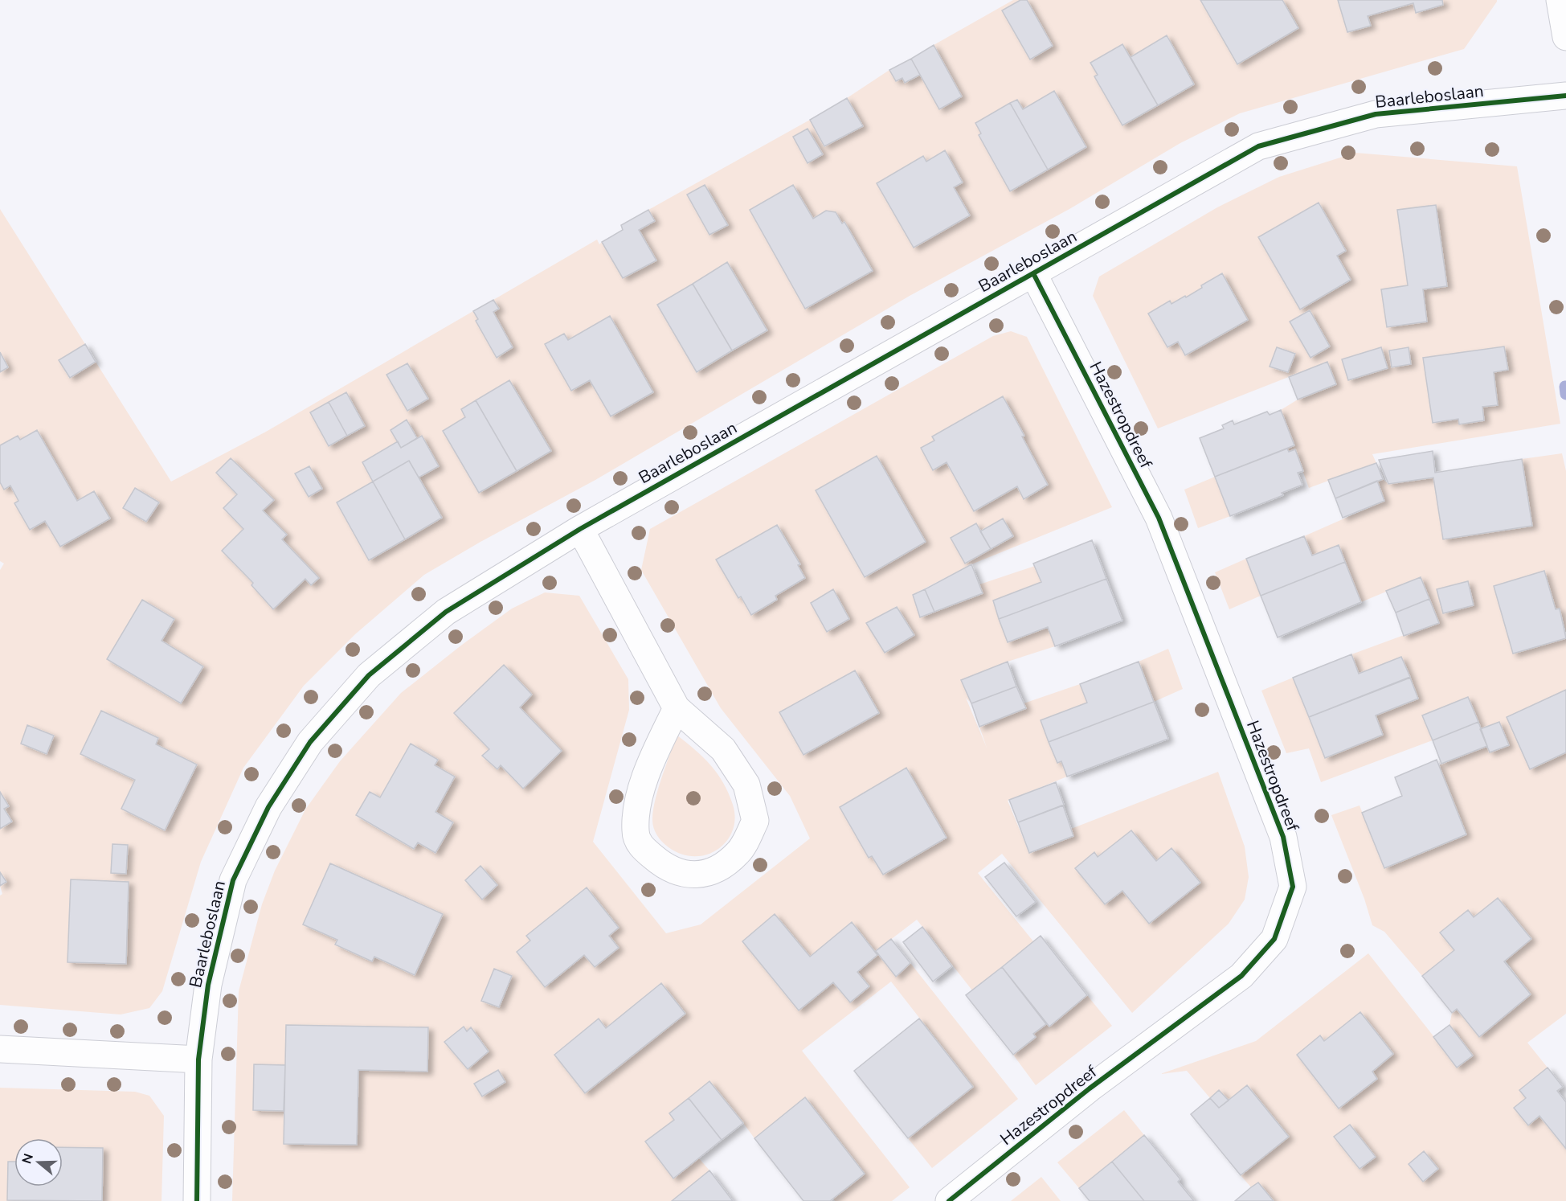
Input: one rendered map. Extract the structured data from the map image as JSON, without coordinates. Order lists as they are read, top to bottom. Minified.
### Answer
{"streets":{"street":["Baarleboslaan","Hazestropdreef"]},"crossings":[["Baarleboslaan","Hazestropdreef"]],"north":"left"}
